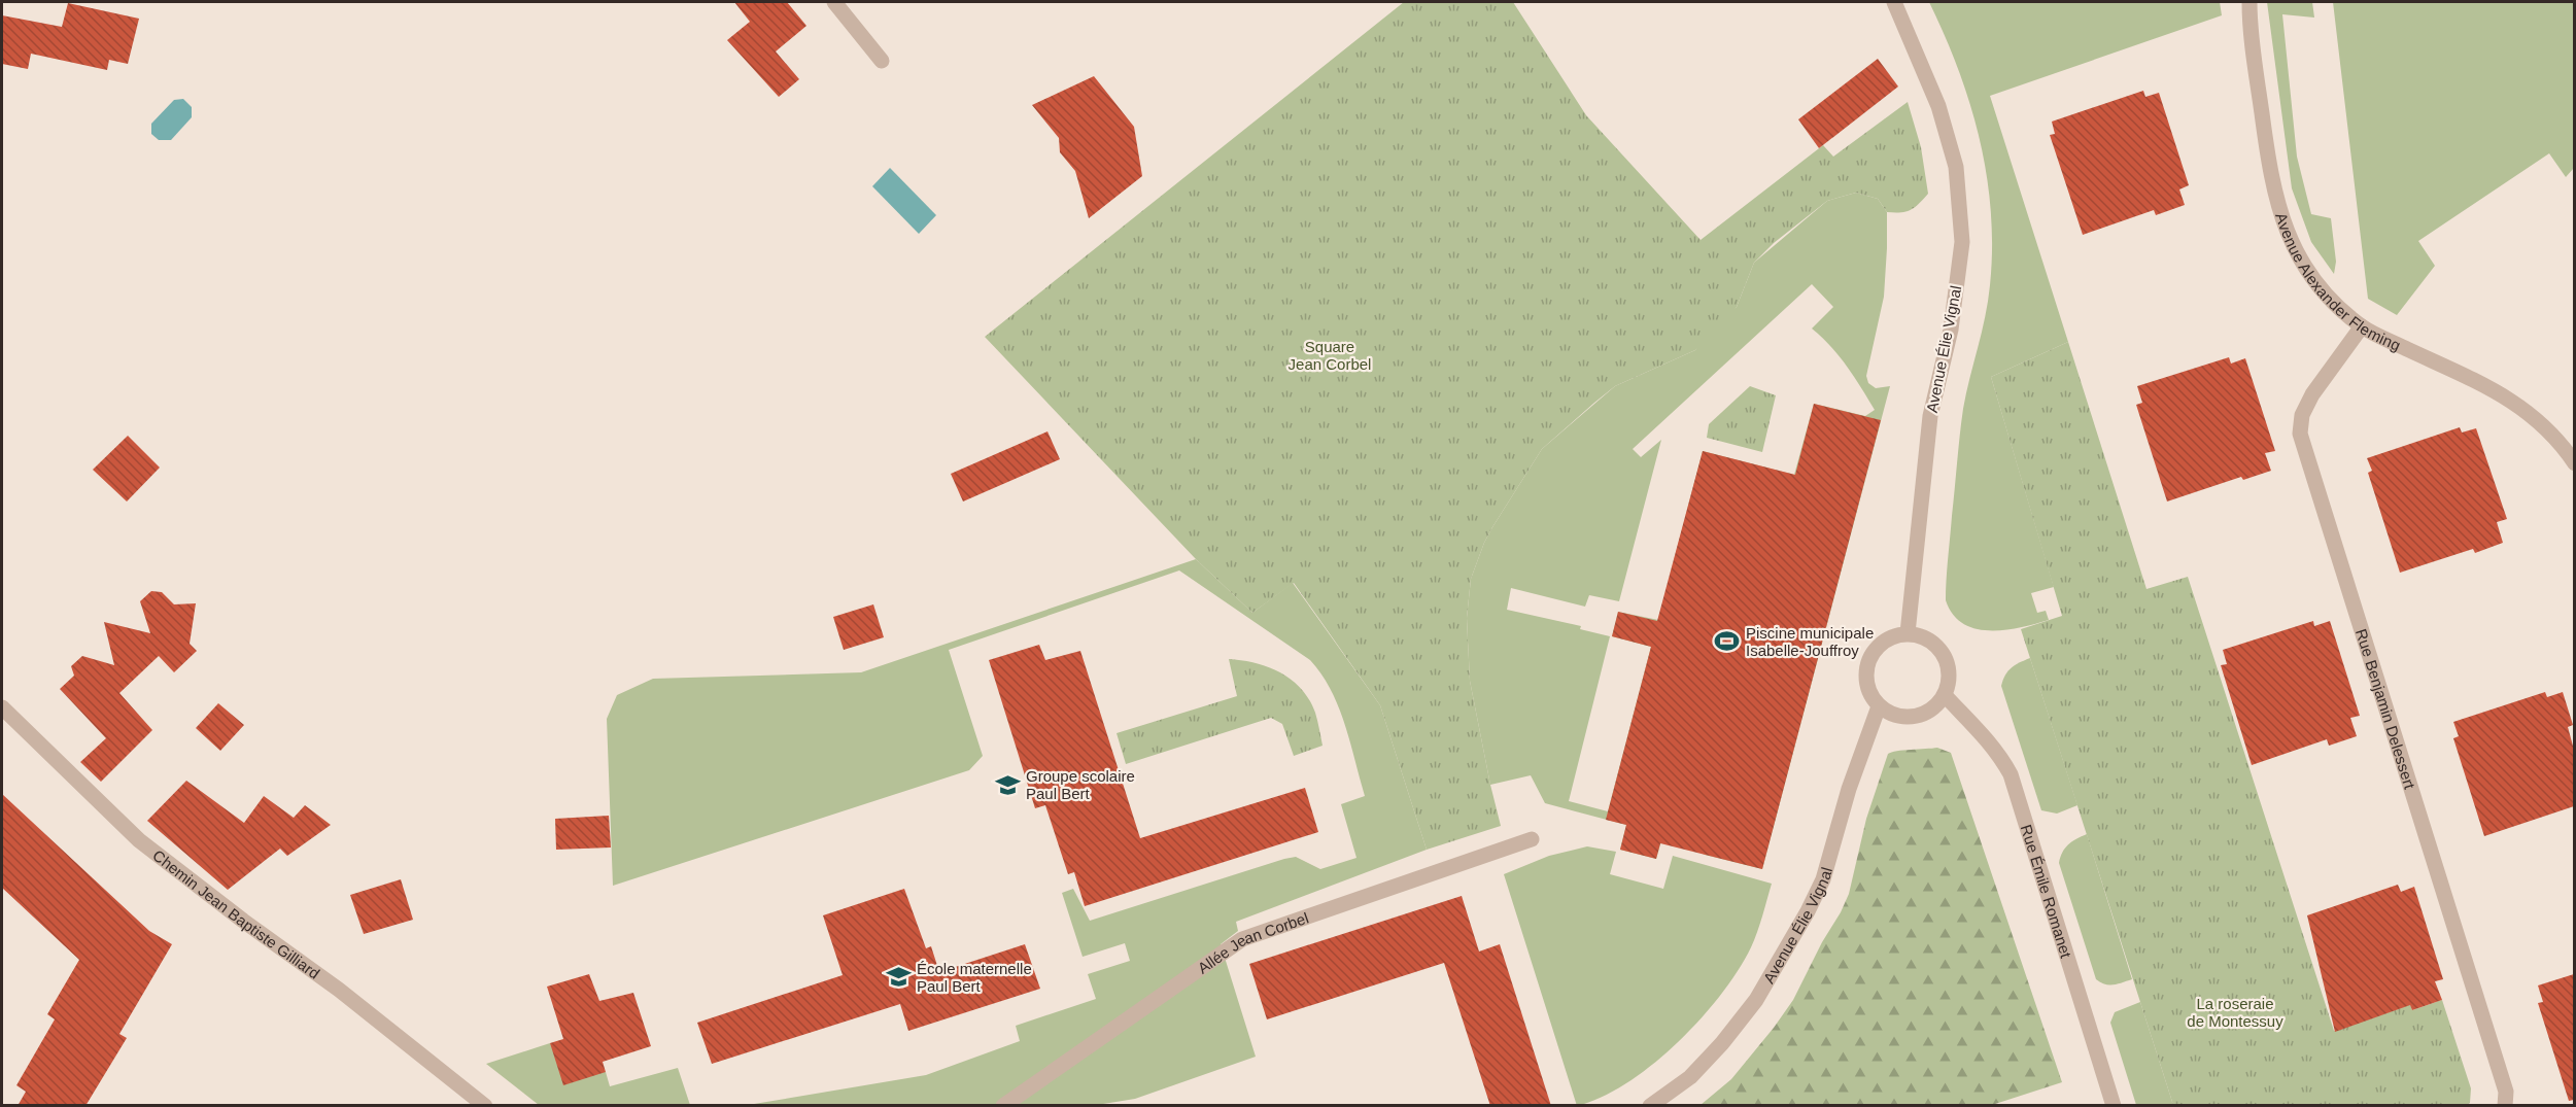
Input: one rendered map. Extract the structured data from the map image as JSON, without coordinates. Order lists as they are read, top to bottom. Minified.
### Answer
{"streets":{"street":["Avenue Alexander Fleming","Avenue Élie Vignal","Rue Benjamin Delessert","Rue Émile Romanet","Chemin Jean Baptiste Gilliard","Allée Jean Corbel"]},"crossings":[["Avenue Alexander Fleming","Rue Benjamin Delessert"],["Avenue Élie Vignal","Rue Émile Romanet"]],"parks":["Square Jean Corbel","La roseraie de Montessuy"],"places":{"sports":["Piscine municipale Isabelle-Jouffroy"],"school or university":["Groupe scolaire Paul Bert","École maternelle Paul Bert"]}}
